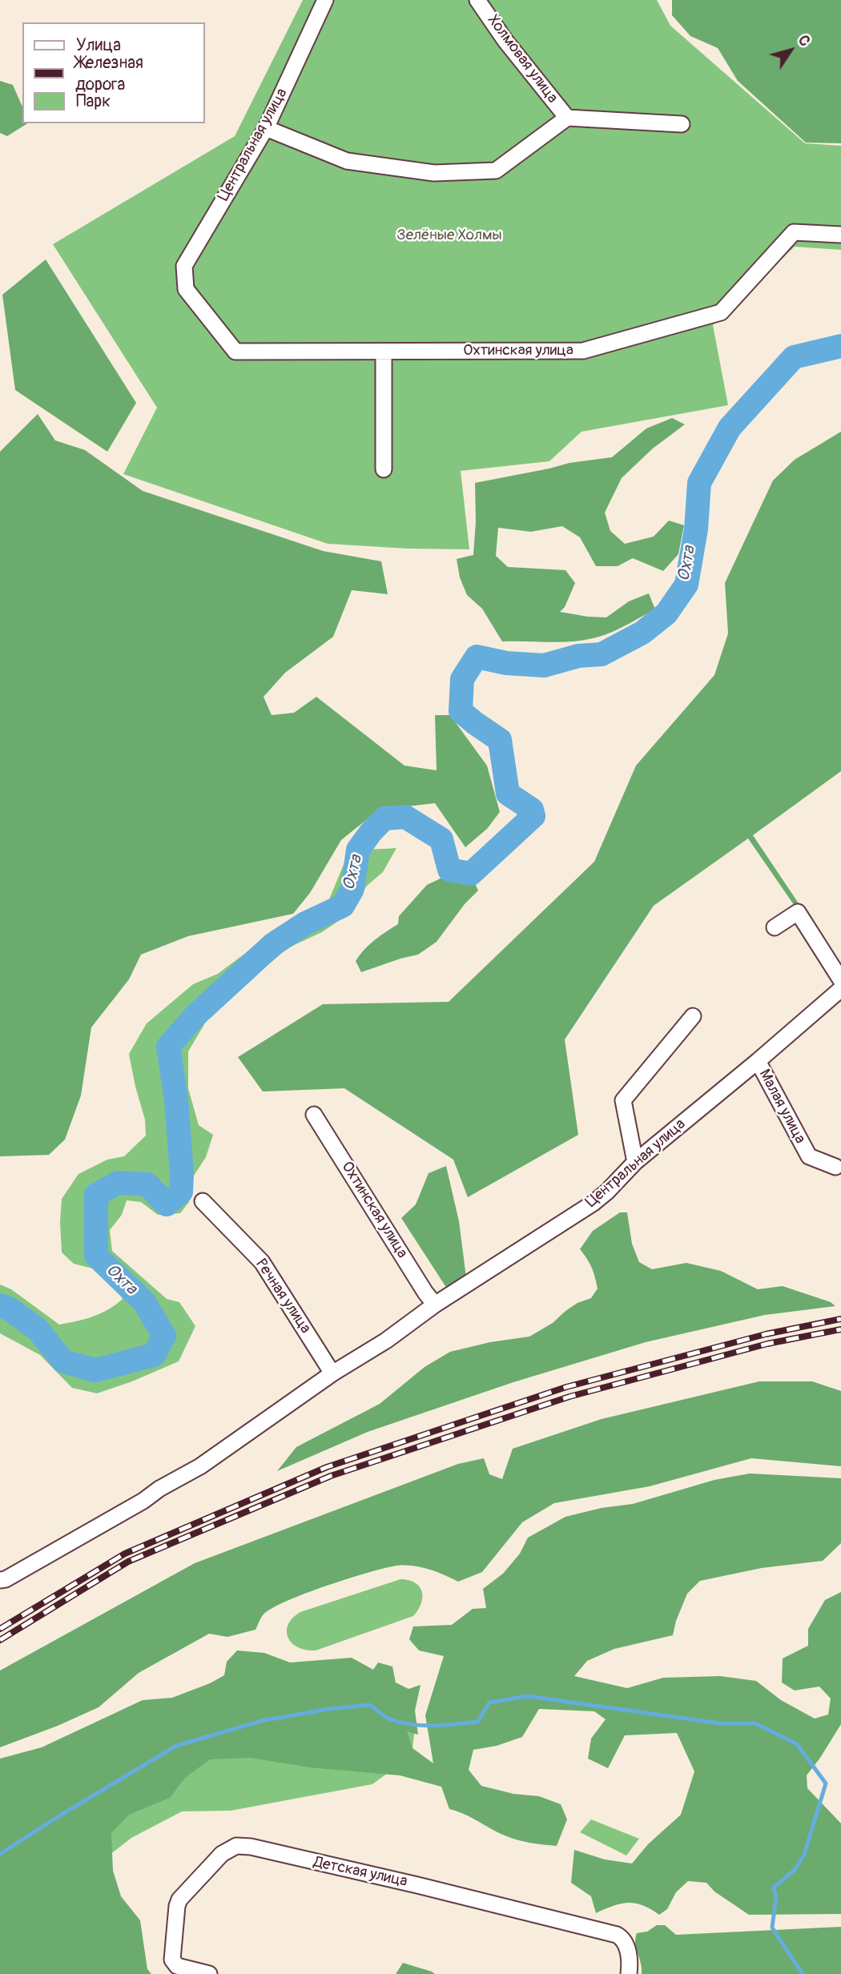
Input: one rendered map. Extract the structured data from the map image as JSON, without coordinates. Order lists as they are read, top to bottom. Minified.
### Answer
{"streets":{"street":["Холмовая улица","Центральная улица","Охтинская улица","Малая улица","Речная улица","Детская улица"]},"crossings":[["Центральная улица","Охтинская улица"],["Центральная улица","Малая улица"],["Центральная улица","Речная улица"]],"water":["Охта"],"parks":["Зелёные Холмы"],"legend":["Улица","Железная дорога","Парк"],"north":"top right"}
